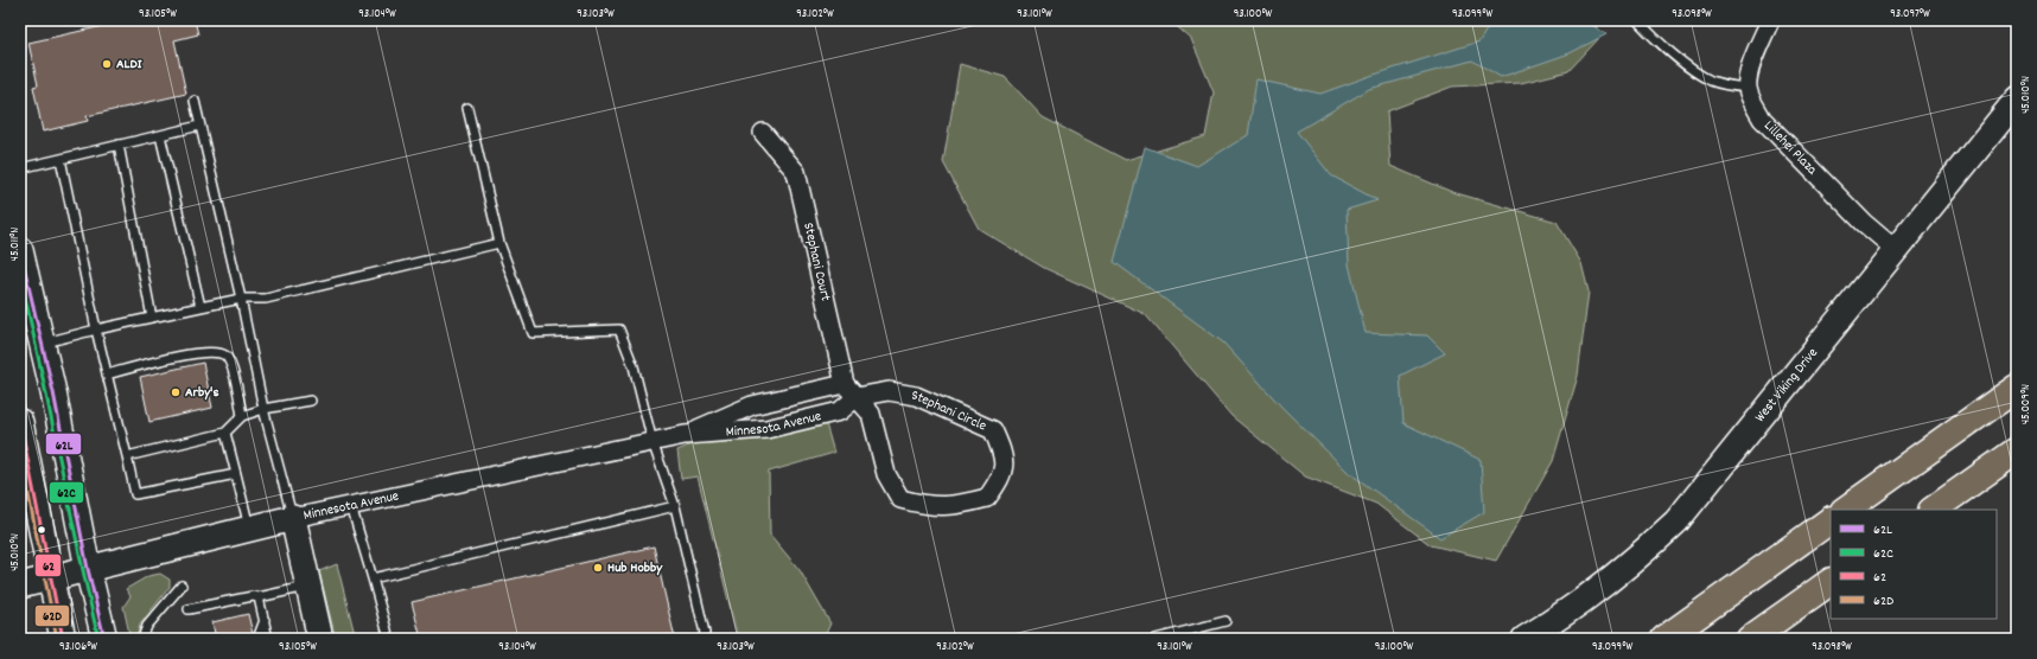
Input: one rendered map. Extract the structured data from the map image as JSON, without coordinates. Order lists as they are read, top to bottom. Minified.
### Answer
{"streets":{"street":["Lillehei Plaza","Stephani Court","West Viking Drive","Stephani Circle","Minnesota Avenue"]},"crossings":[["Lillehei Plaza","West Viking Drive"],["Stephani Court","Stephani Circle"],["Stephani Court","Minnesota Avenue"],["Stephani Circle","Minnesota Avenue"]],"places":["ALDI","Arby's","Hub Hobby"],"lines":["transit line 62L","transit line 62C","transit line 62","transit line 62D"],"legend":["62L","62C","62","62D"],"coordinates":["93.105°W","93.104°W","93.103°W","93.102°W","93.101°W","93.100°W","93.099°W","93.098°W","93.097°W","45.010°N","45.011°N","45.009°N","93.106°W"]}
